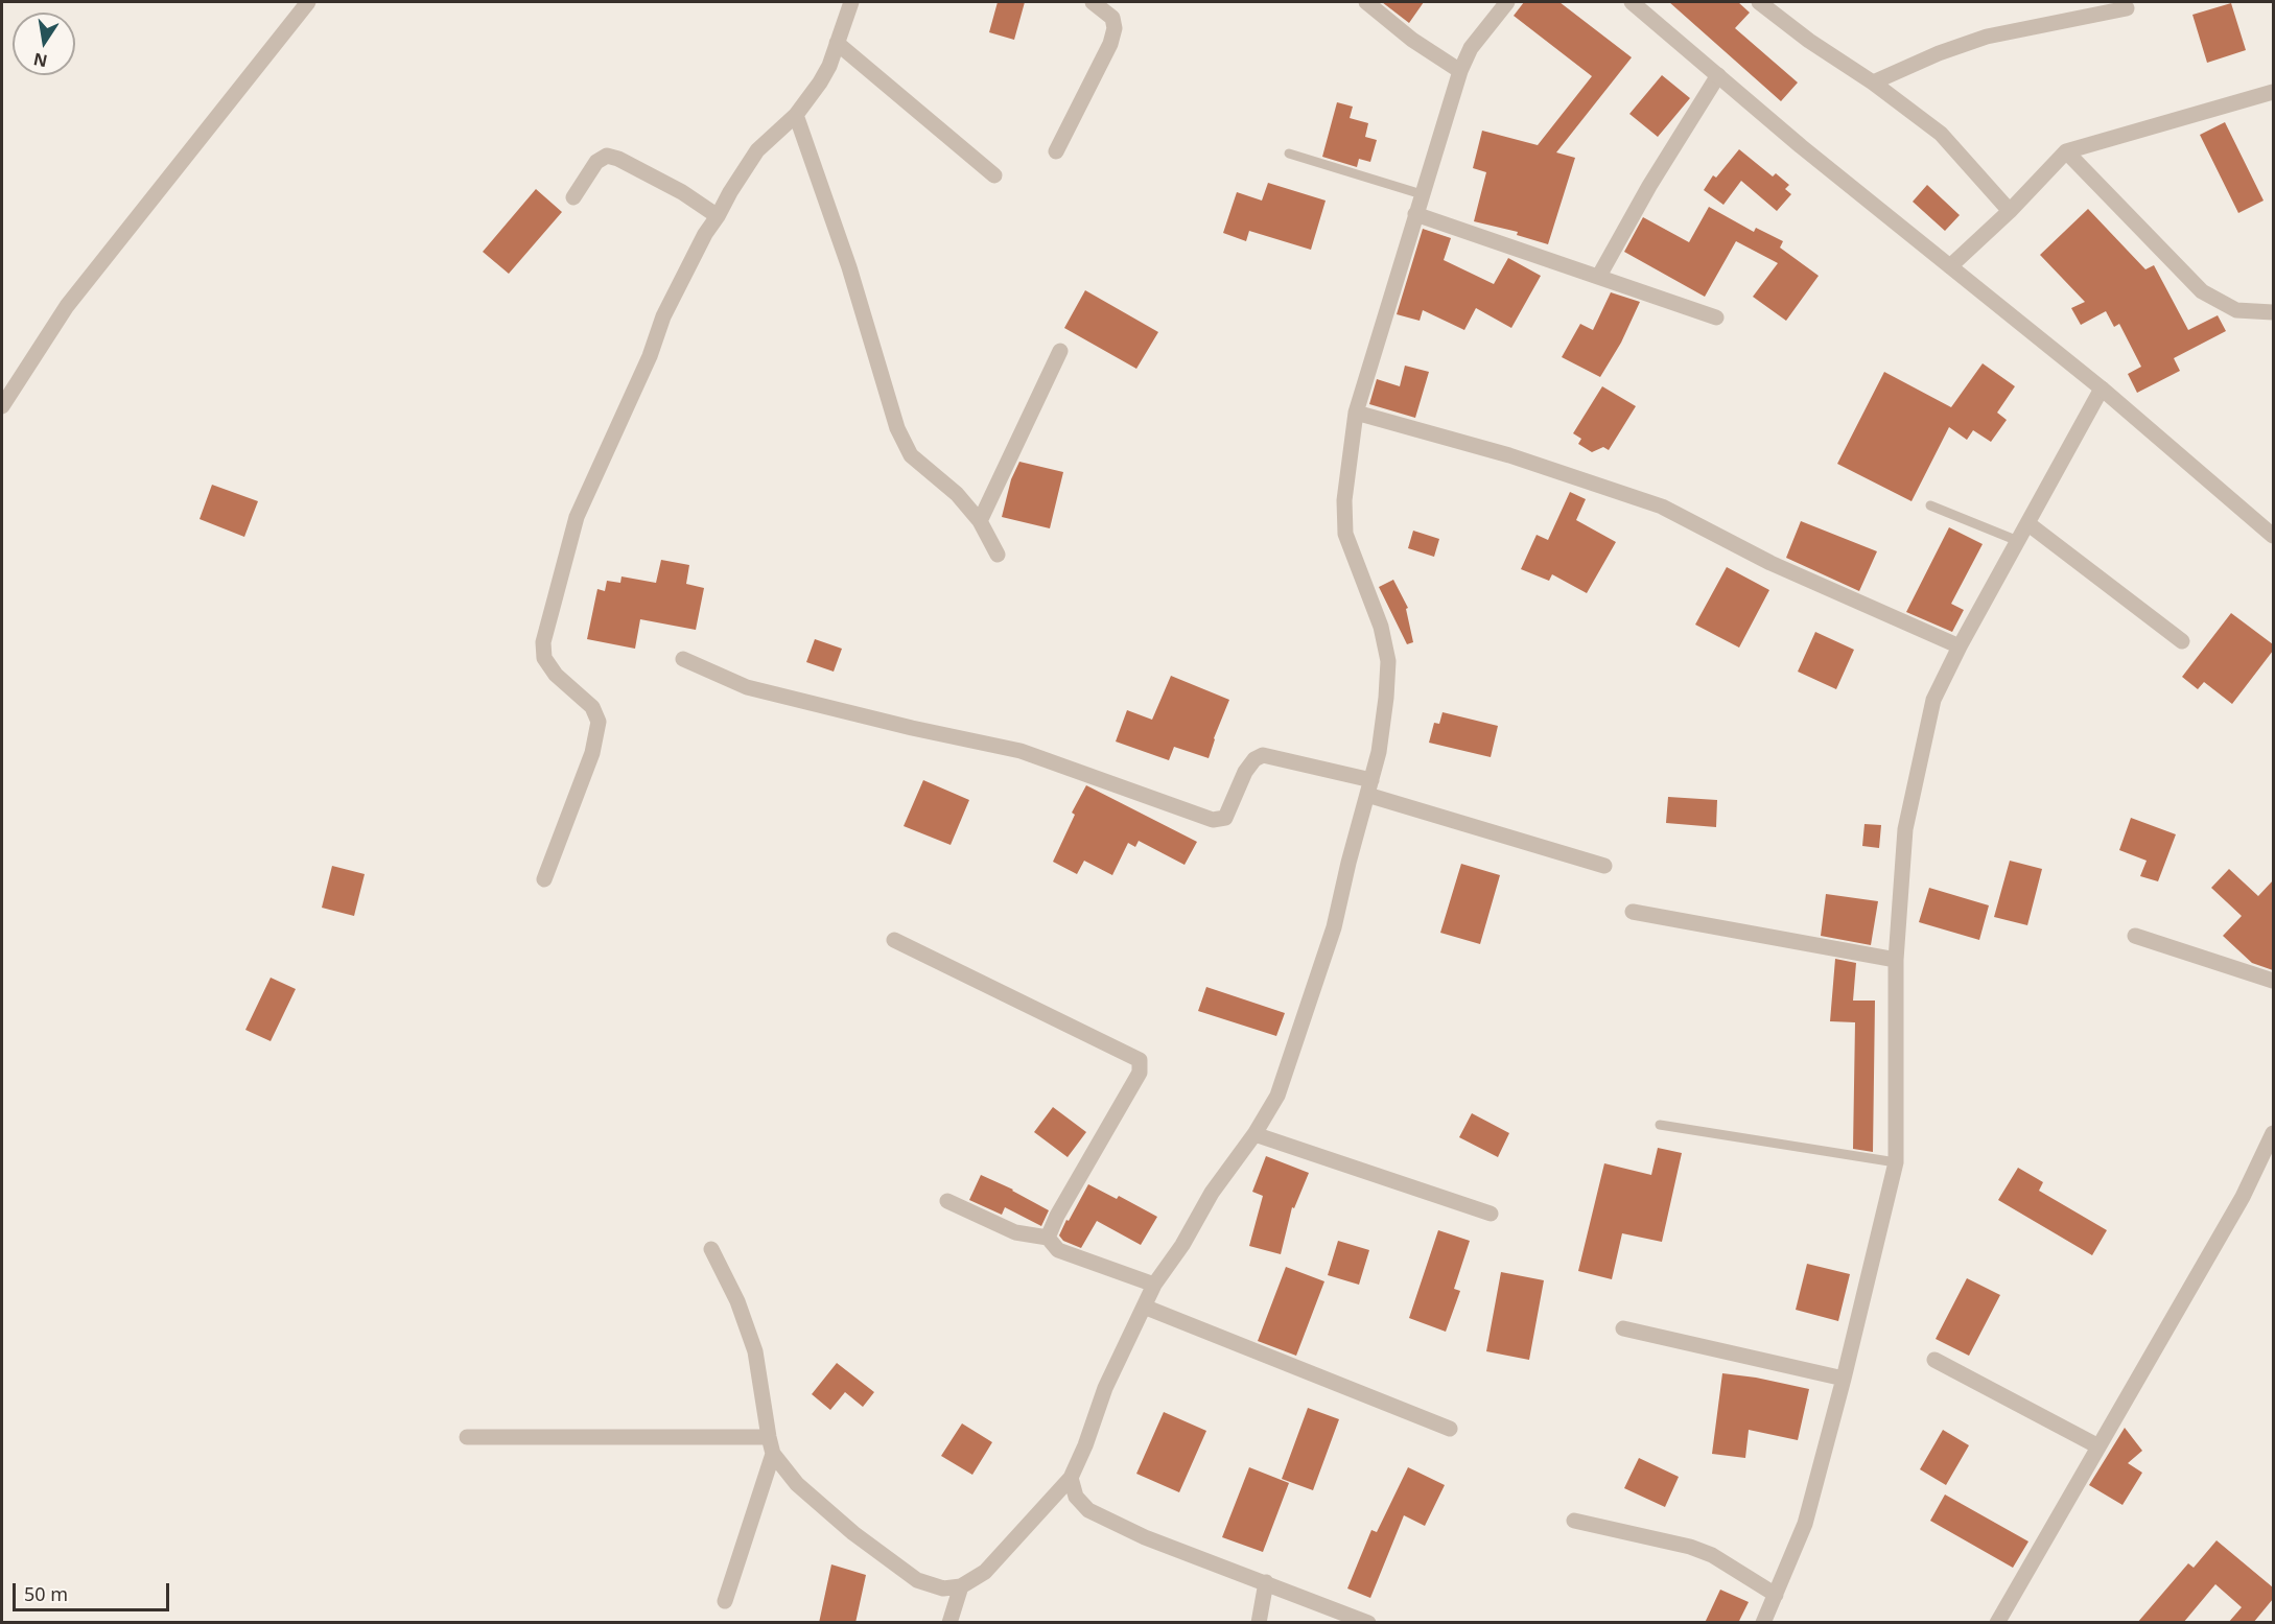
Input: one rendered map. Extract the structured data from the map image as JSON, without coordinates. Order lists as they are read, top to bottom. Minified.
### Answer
{"scale_bar":"50 m","north":"bottom"}
